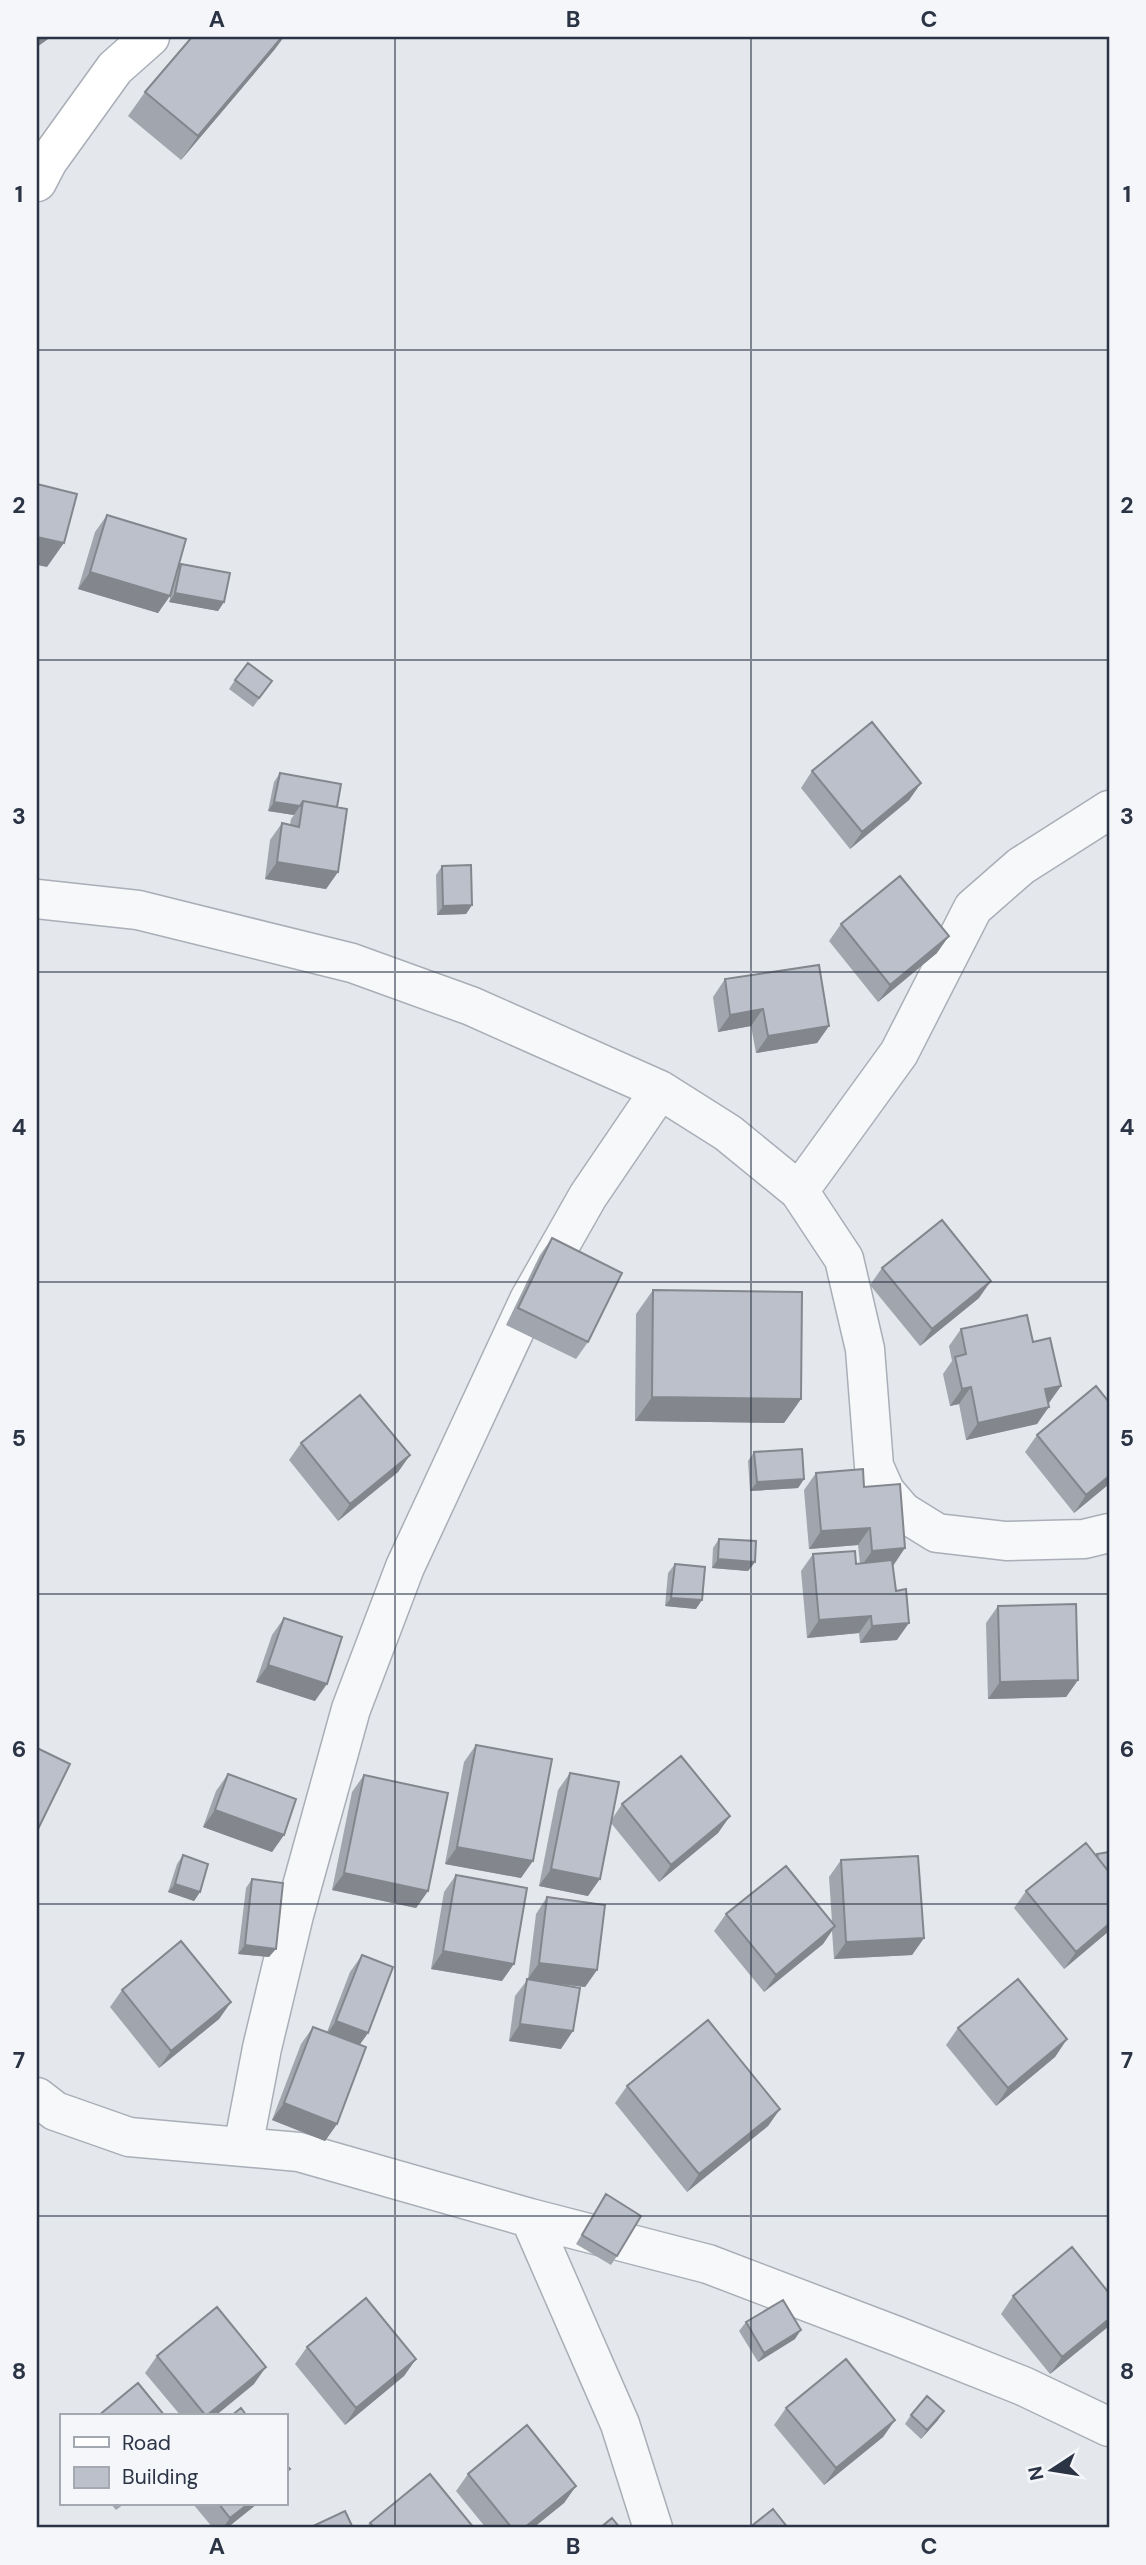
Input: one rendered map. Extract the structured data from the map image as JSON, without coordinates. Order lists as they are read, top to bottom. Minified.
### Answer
{"legend":["Road","Building"],"north":"left","grid":{"columns":["A","B","C"],"rows":["1","2","3","4","5","6","7","8"]}}
